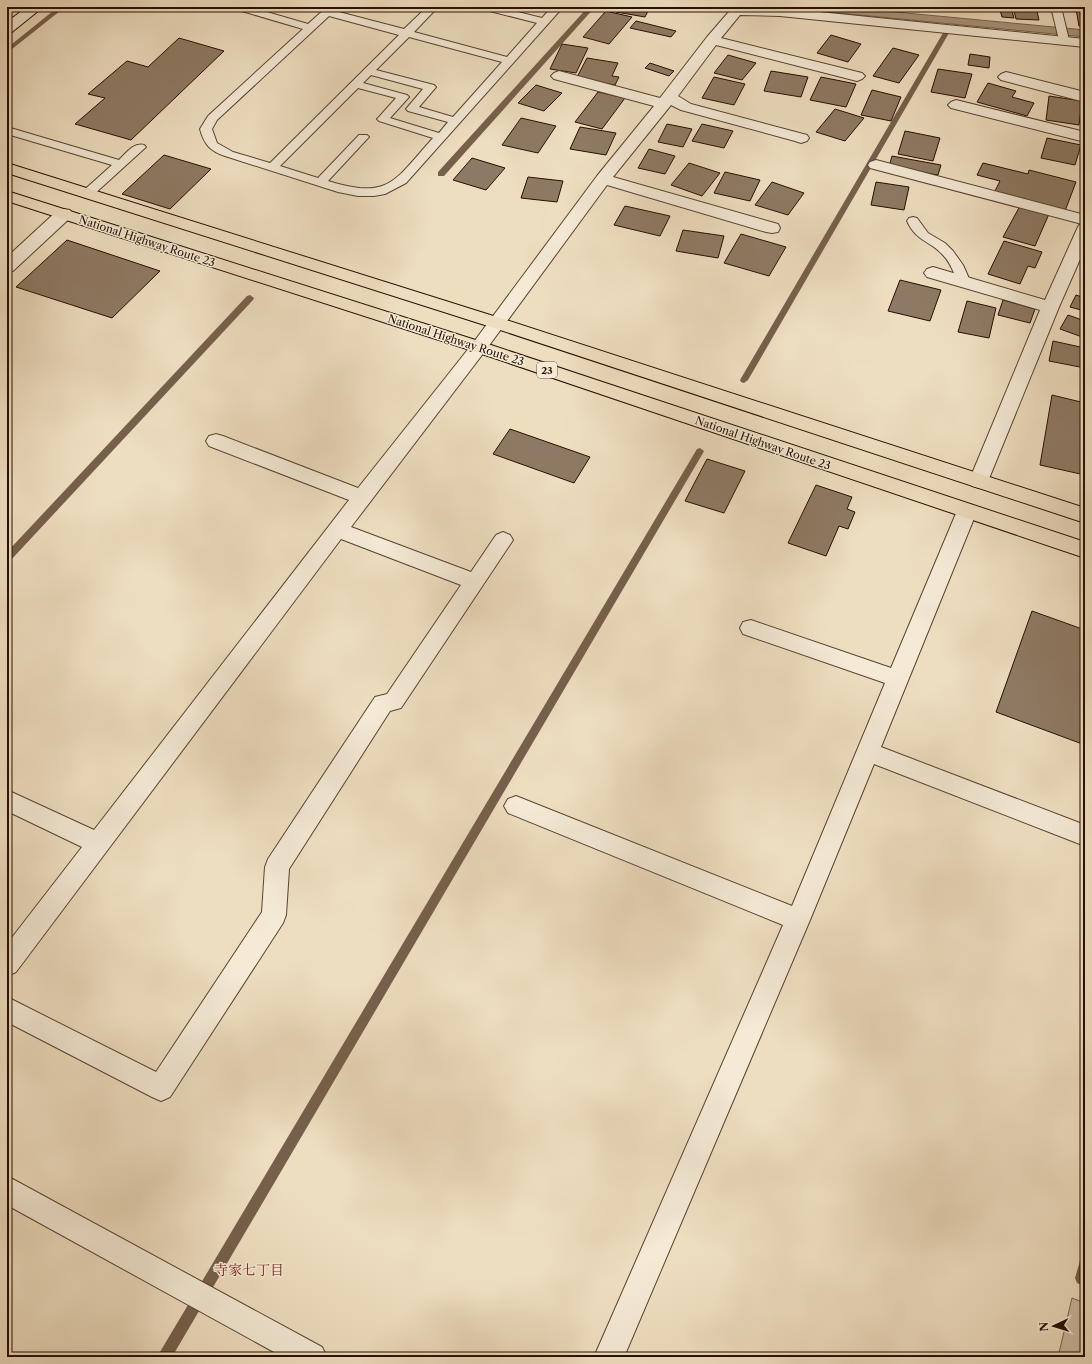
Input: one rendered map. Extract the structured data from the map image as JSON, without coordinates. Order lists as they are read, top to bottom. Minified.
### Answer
{"streets":{"highway":["National Highway Route 23","23"]},"districts":["寺家七丁目"],"north":"left"}
